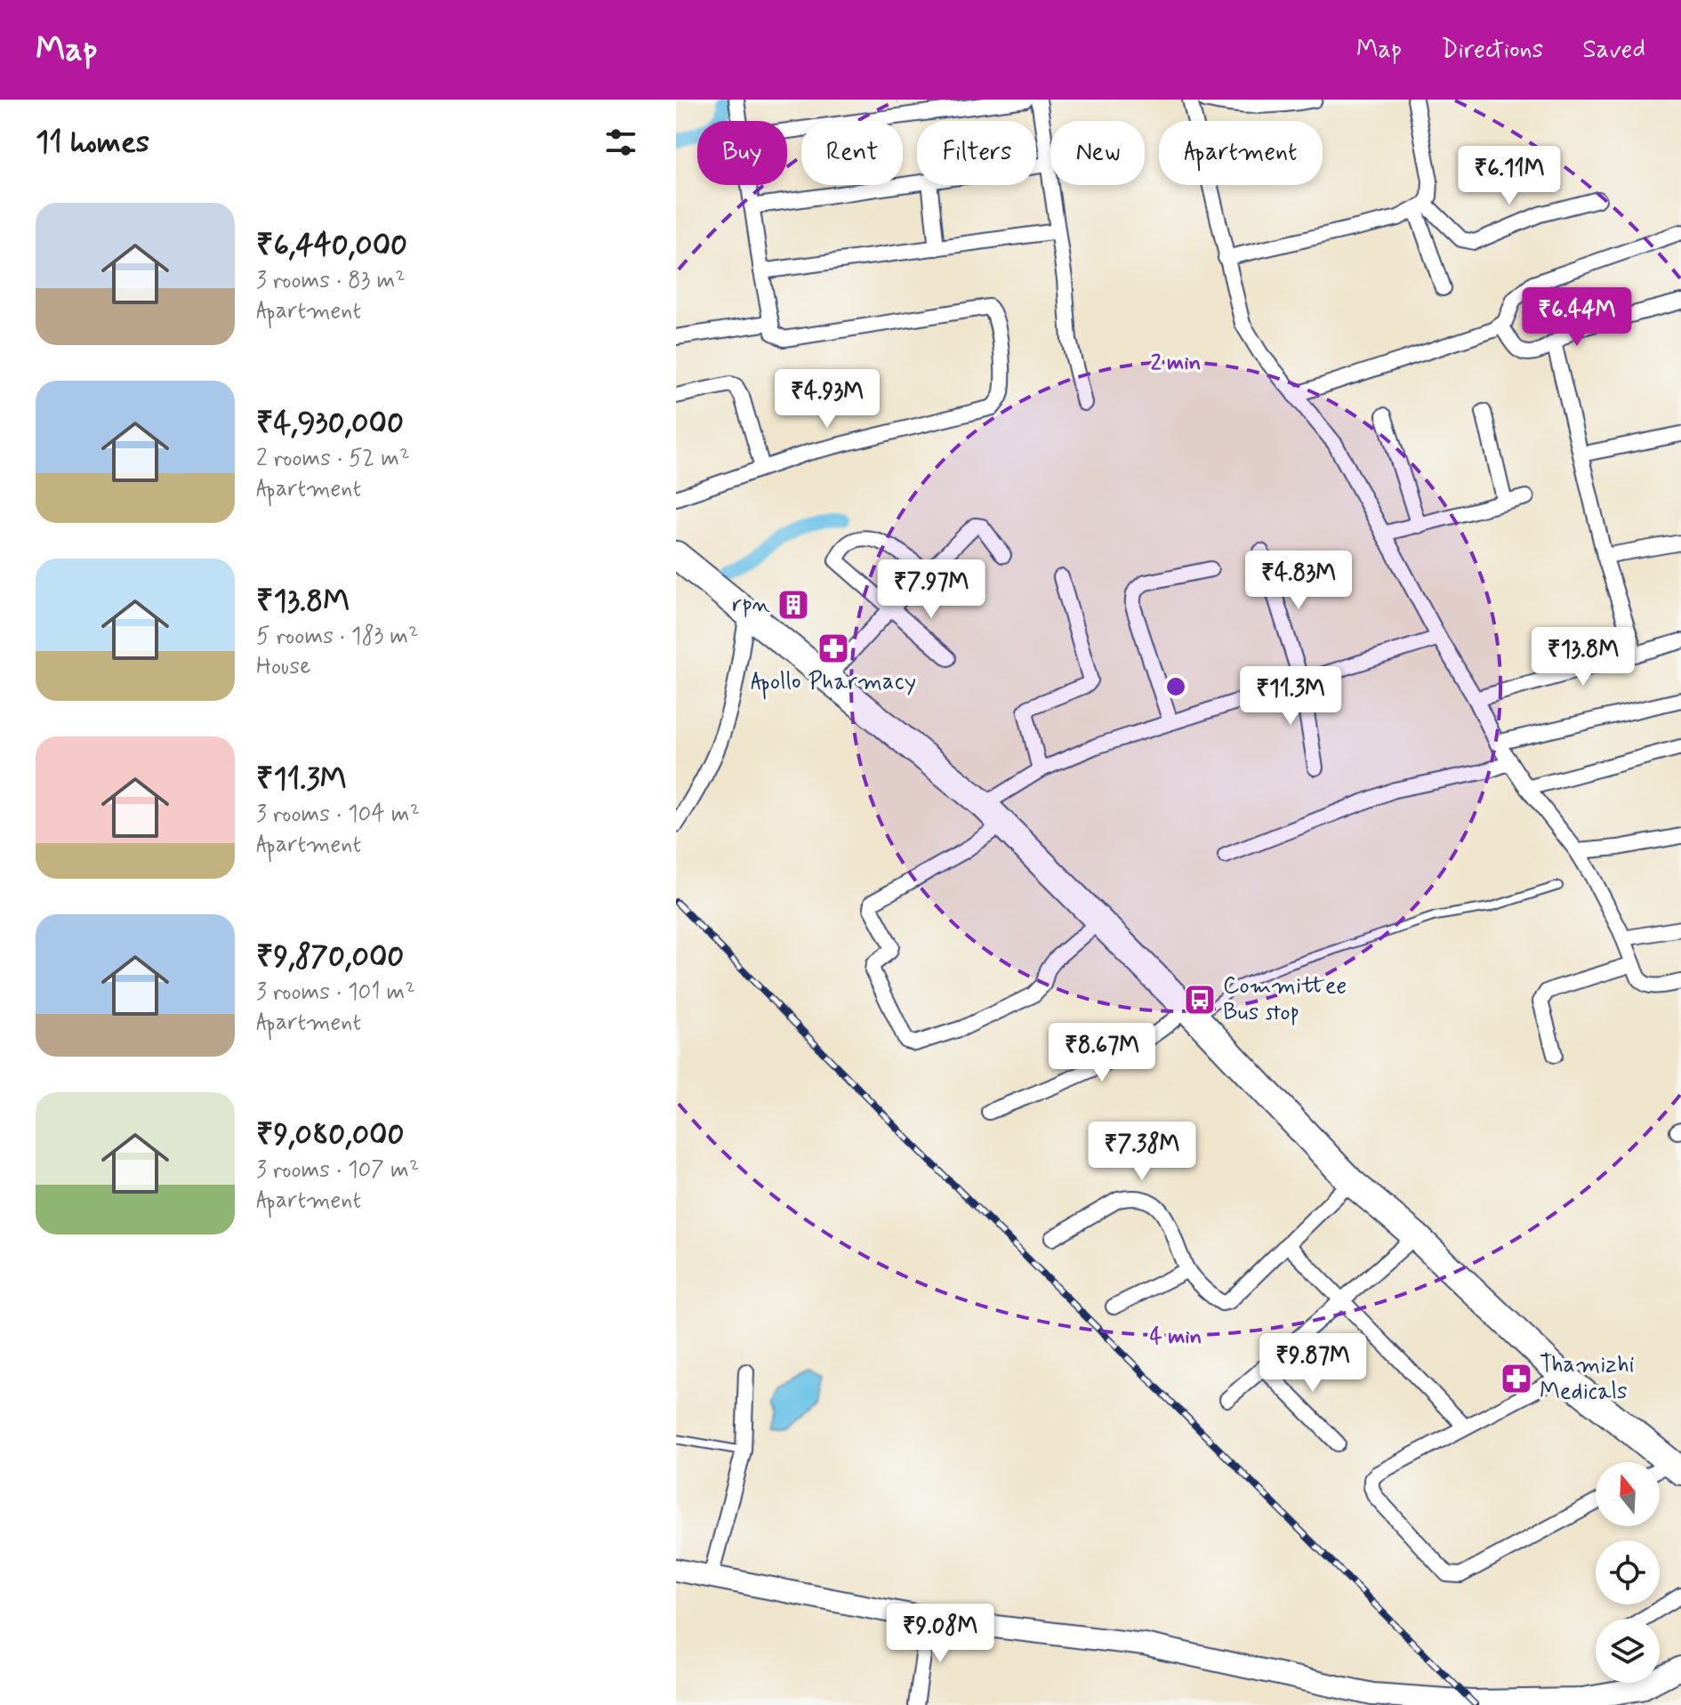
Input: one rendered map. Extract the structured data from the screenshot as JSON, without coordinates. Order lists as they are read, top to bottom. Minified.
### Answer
{"places":{"building":["rpn"],"pharmacy":["Apollo Pharmacy","Thamizhi Medicals"],"bus stop":["Committee Bus stop"]},"north":"top","page":{"header":"Map","nav":["Map","Directions","Saved"],"heading":"11 homes","chip":["Buy","Rent","Filters","New","Apartment"],"price":["₹6.11M","₹6.44M","₹4.93M","₹4.83M","₹7.97M","₹13.8M","₹11.3M","₹8.67M","₹7.38M","₹9.87M","₹9.08M"],"list":[{"name":"₹6,440,000","note":"3 rooms · 83 m² · Apartment"},{"name":"₹4,930,000","note":"2 rooms · 52 m² · Apartment"},{"name":"₹13.8M","note":"5 rooms · 183 m² · House"},{"name":"₹11.3M","note":"3 rooms · 104 m² · Apartment"},{"name":"₹9,870,000","note":"3 rooms · 101 m² · Apartment"},{"name":"₹9,080,000","note":"3 rooms · 107 m² · Apartment"}]},"rings":["2 min","4 min"]}
